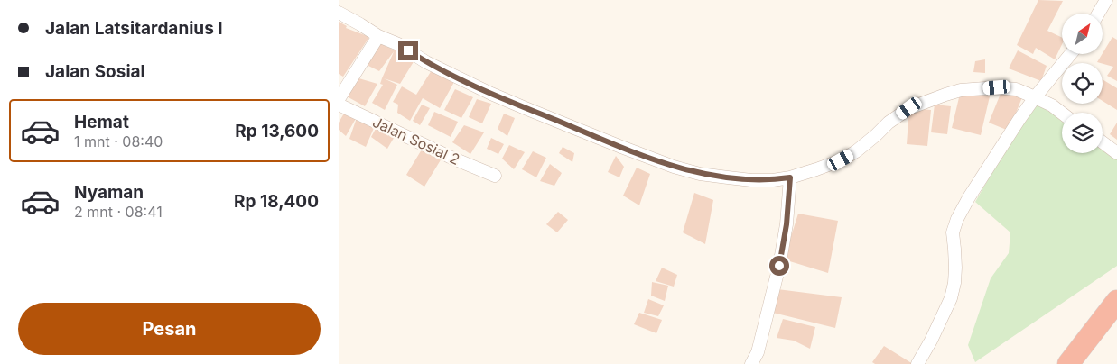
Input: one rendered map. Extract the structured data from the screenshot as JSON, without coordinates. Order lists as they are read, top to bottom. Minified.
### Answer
{"streets":{"street":["Jalan Sosial 2"]},"north":"top right","page":{"banner":["Jalan Latsitardanius I","Jalan Sosial"],"list":[{"name":"Hemat","note":"1 mnt · 08:40","value":"Rp 13,600"},{"name":"Nyaman","note":"2 mnt · 08:41","value":"Rp 18,400"}],"buttons":"Pesan"}}
